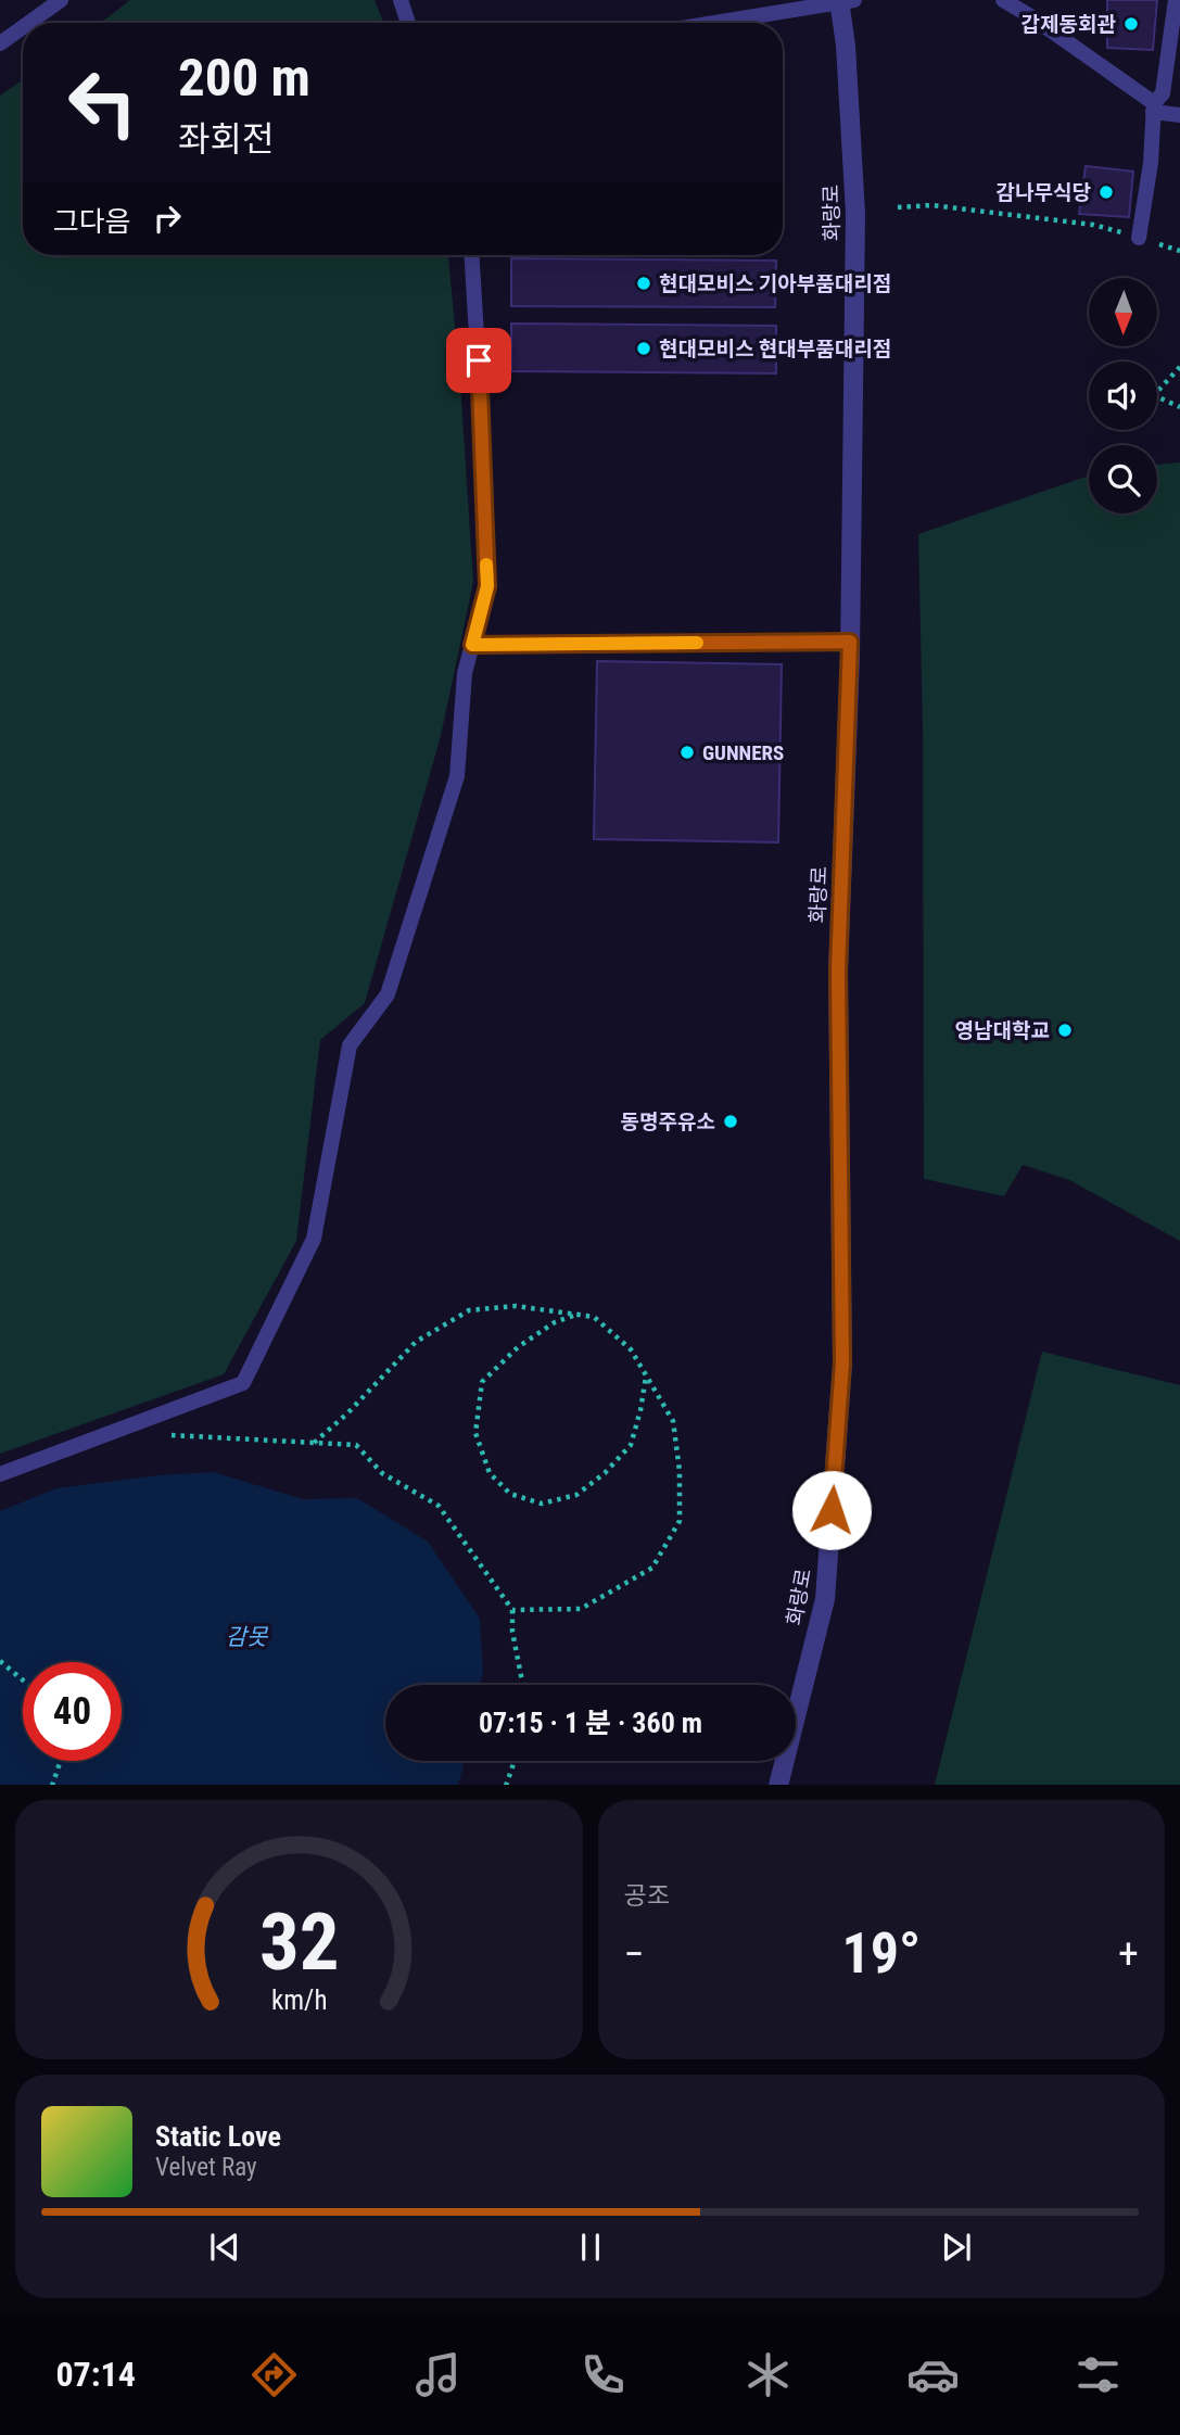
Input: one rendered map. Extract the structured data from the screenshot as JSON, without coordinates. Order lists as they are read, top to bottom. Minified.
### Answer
{"streets":{"street":["화랑로"]},"water":["감못"],"places":["갑제동회관","감나무식당","현대모비스 기아부품대리점","현대모비스 현대부품대리점","GUNNERS","영남대학교","동명주유소"],"north":"bottom","page":{"turn":["200 m","좌회전"],"then":"그다음","limit":"40","trip":"07:15 · 1 분 · 360 m","tile":"공조","heat":["−","19°","+"],"song":["Static Love","Velvet Ray"],"tabs":"07:14","gauge":["32","km/h"]}}
